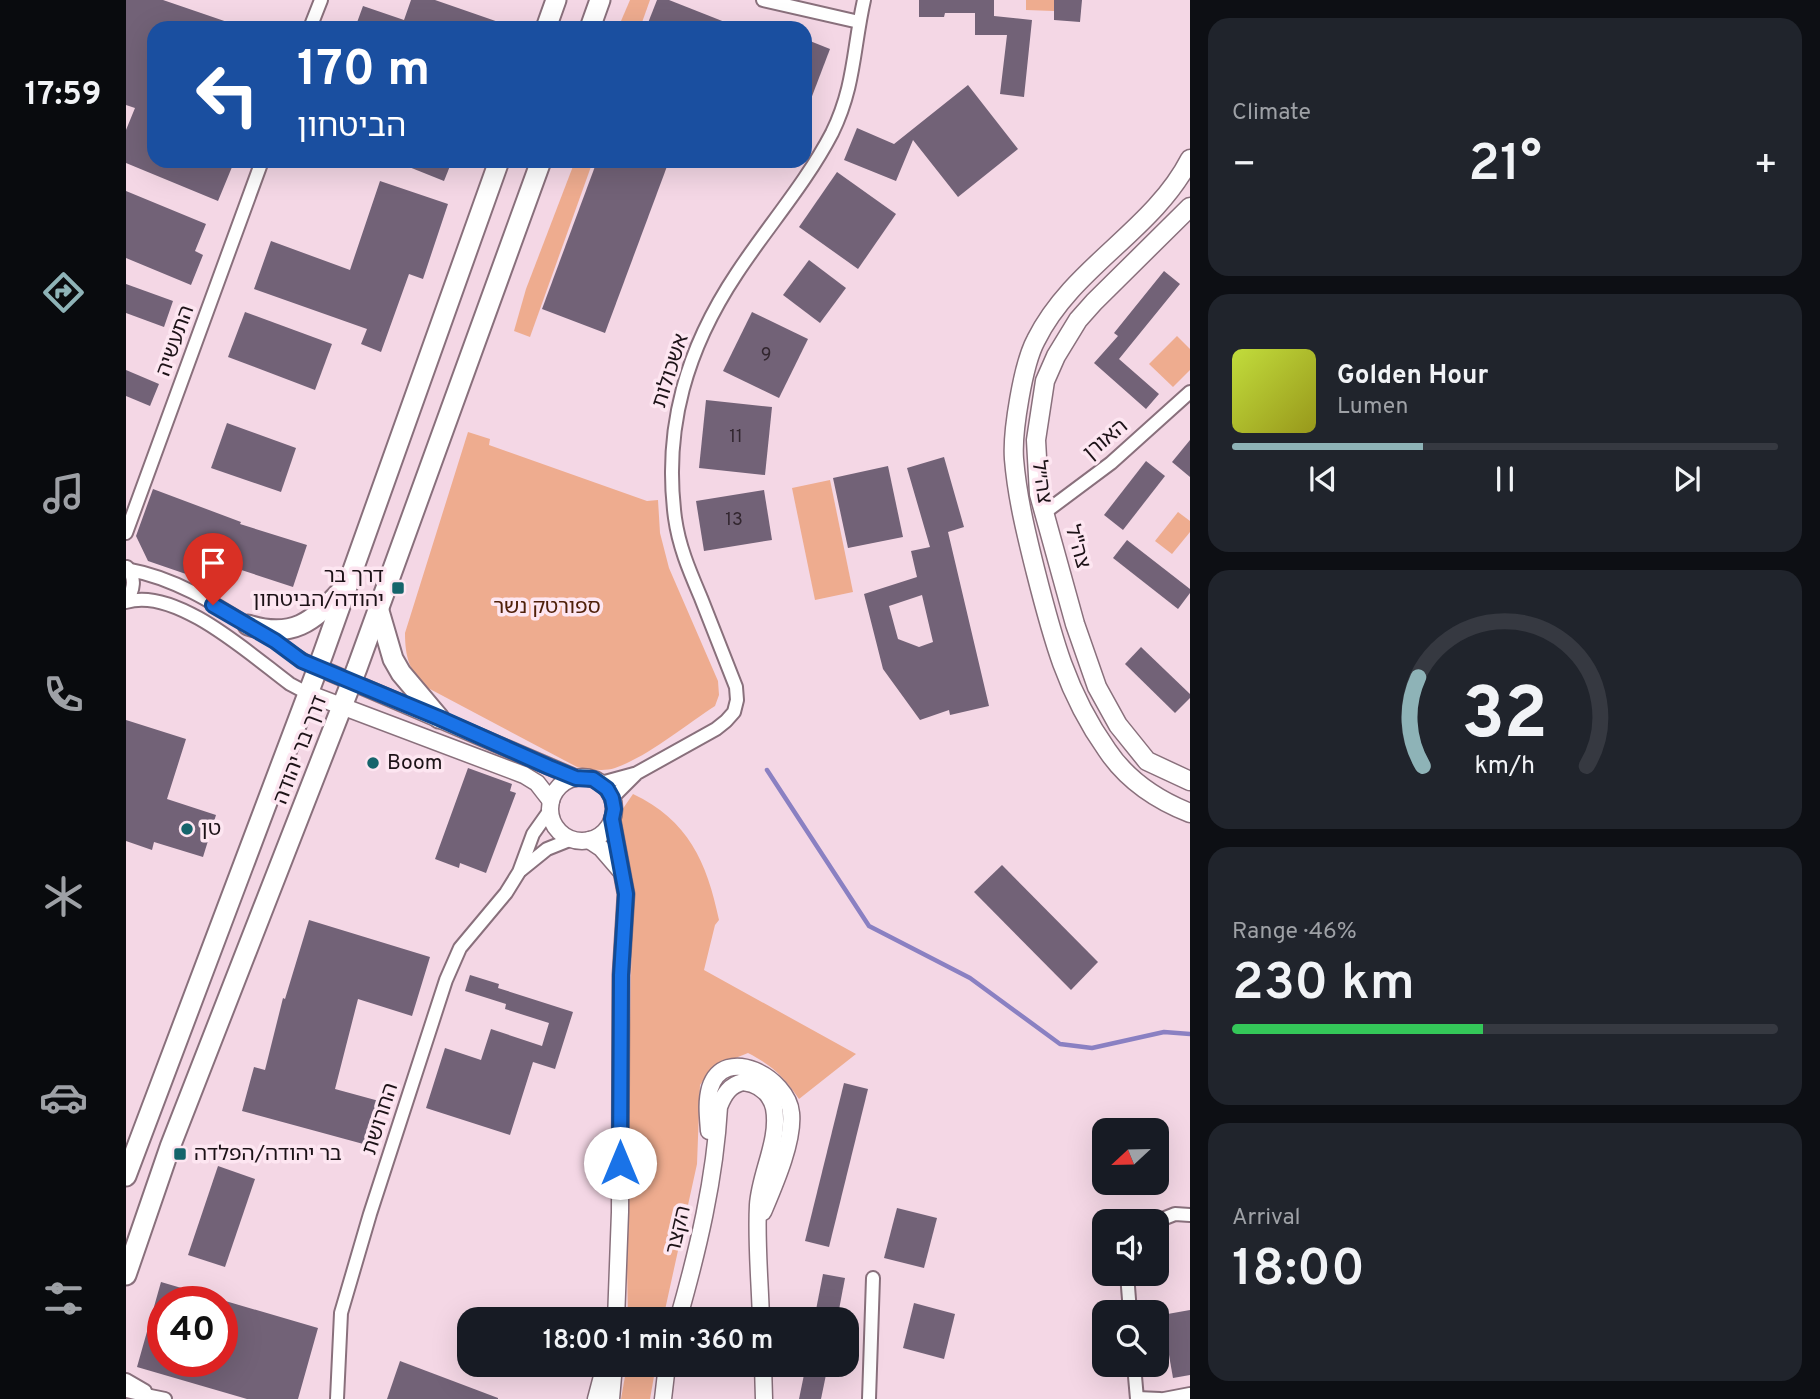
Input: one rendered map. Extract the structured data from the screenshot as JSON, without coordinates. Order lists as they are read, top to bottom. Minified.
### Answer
{"streets":{"main road":["צה״ל","צה\"ל","דרך בר יהודה"],"street":["התעשיה","אשכולות","האורן","החרושת","הקצר"]},"crossings":[["אשכולות","החרושת"],["האורן","צה\"ל"]],"parks":["ספורטק נשר"],"places":{"transit":["דרך בר יהודה/הביטחון","בר יהודה/הפלדה"],"other":["Boom","טן"]},"house_numbers":["9","11","13"],"north":"left","page":{"tabs":"17:59","tile":["Climate",["Range · 46%","230 km"],["Arrival","18:00"]],"turn":["170 m","הביטחון"],"heat":["−","21°","+"],"song":["Golden Hour","Lumen"],"limit":"40","trip":"18:00 · 1 min · 360 m","gauge":["32","km/h"]}}
